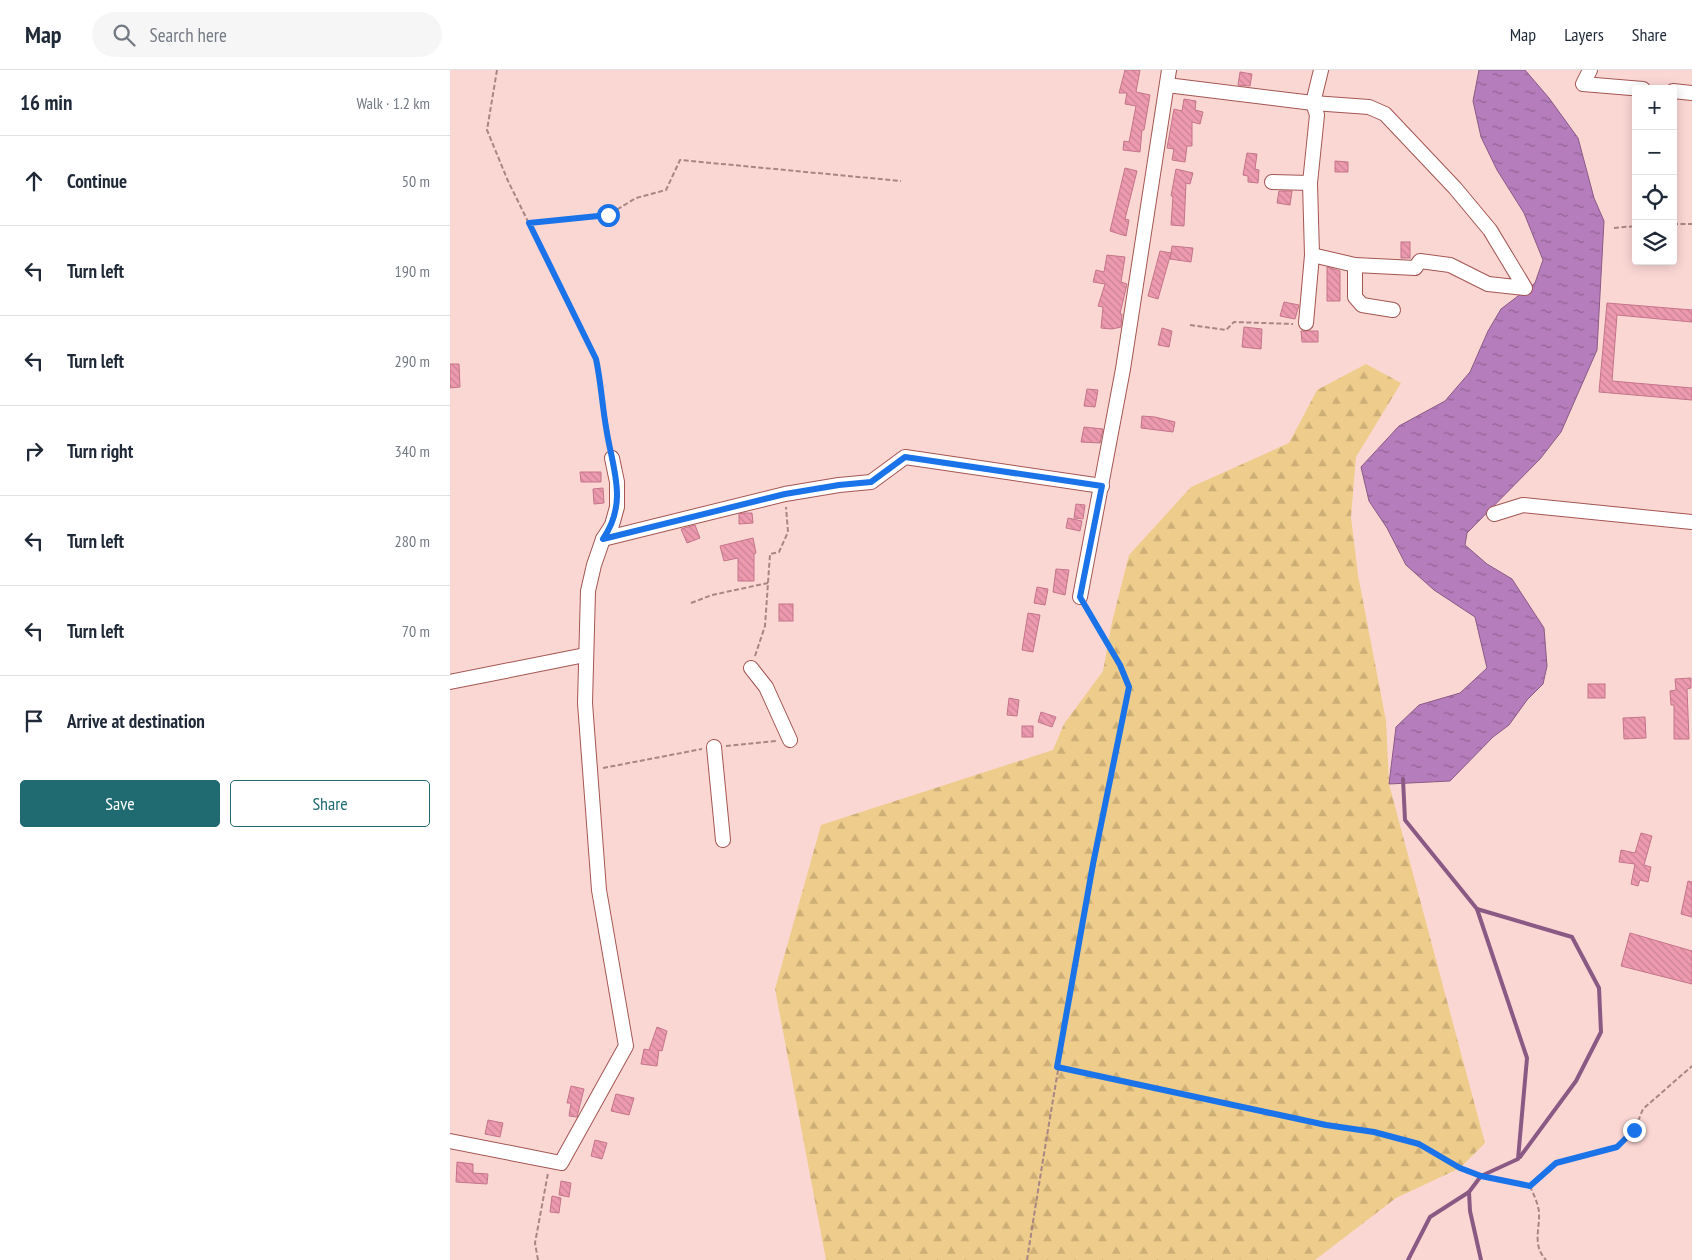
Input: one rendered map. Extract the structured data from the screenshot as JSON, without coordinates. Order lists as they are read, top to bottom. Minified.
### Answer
{"page":{"header":"Map","search":"Search here","nav":["Map","Layers","Share"],"heading":["16 min","Walk · 1.2 km"],"map_buttons":["+","−"],"list":[["Continue","50 m"],["Turn left","190 m"],["Turn left","290 m"],["Turn right","340 m"],["Turn left","280 m"],["Turn left","70 m"],"Arrive at destination"],"buttons":["Save","Share"]}}
